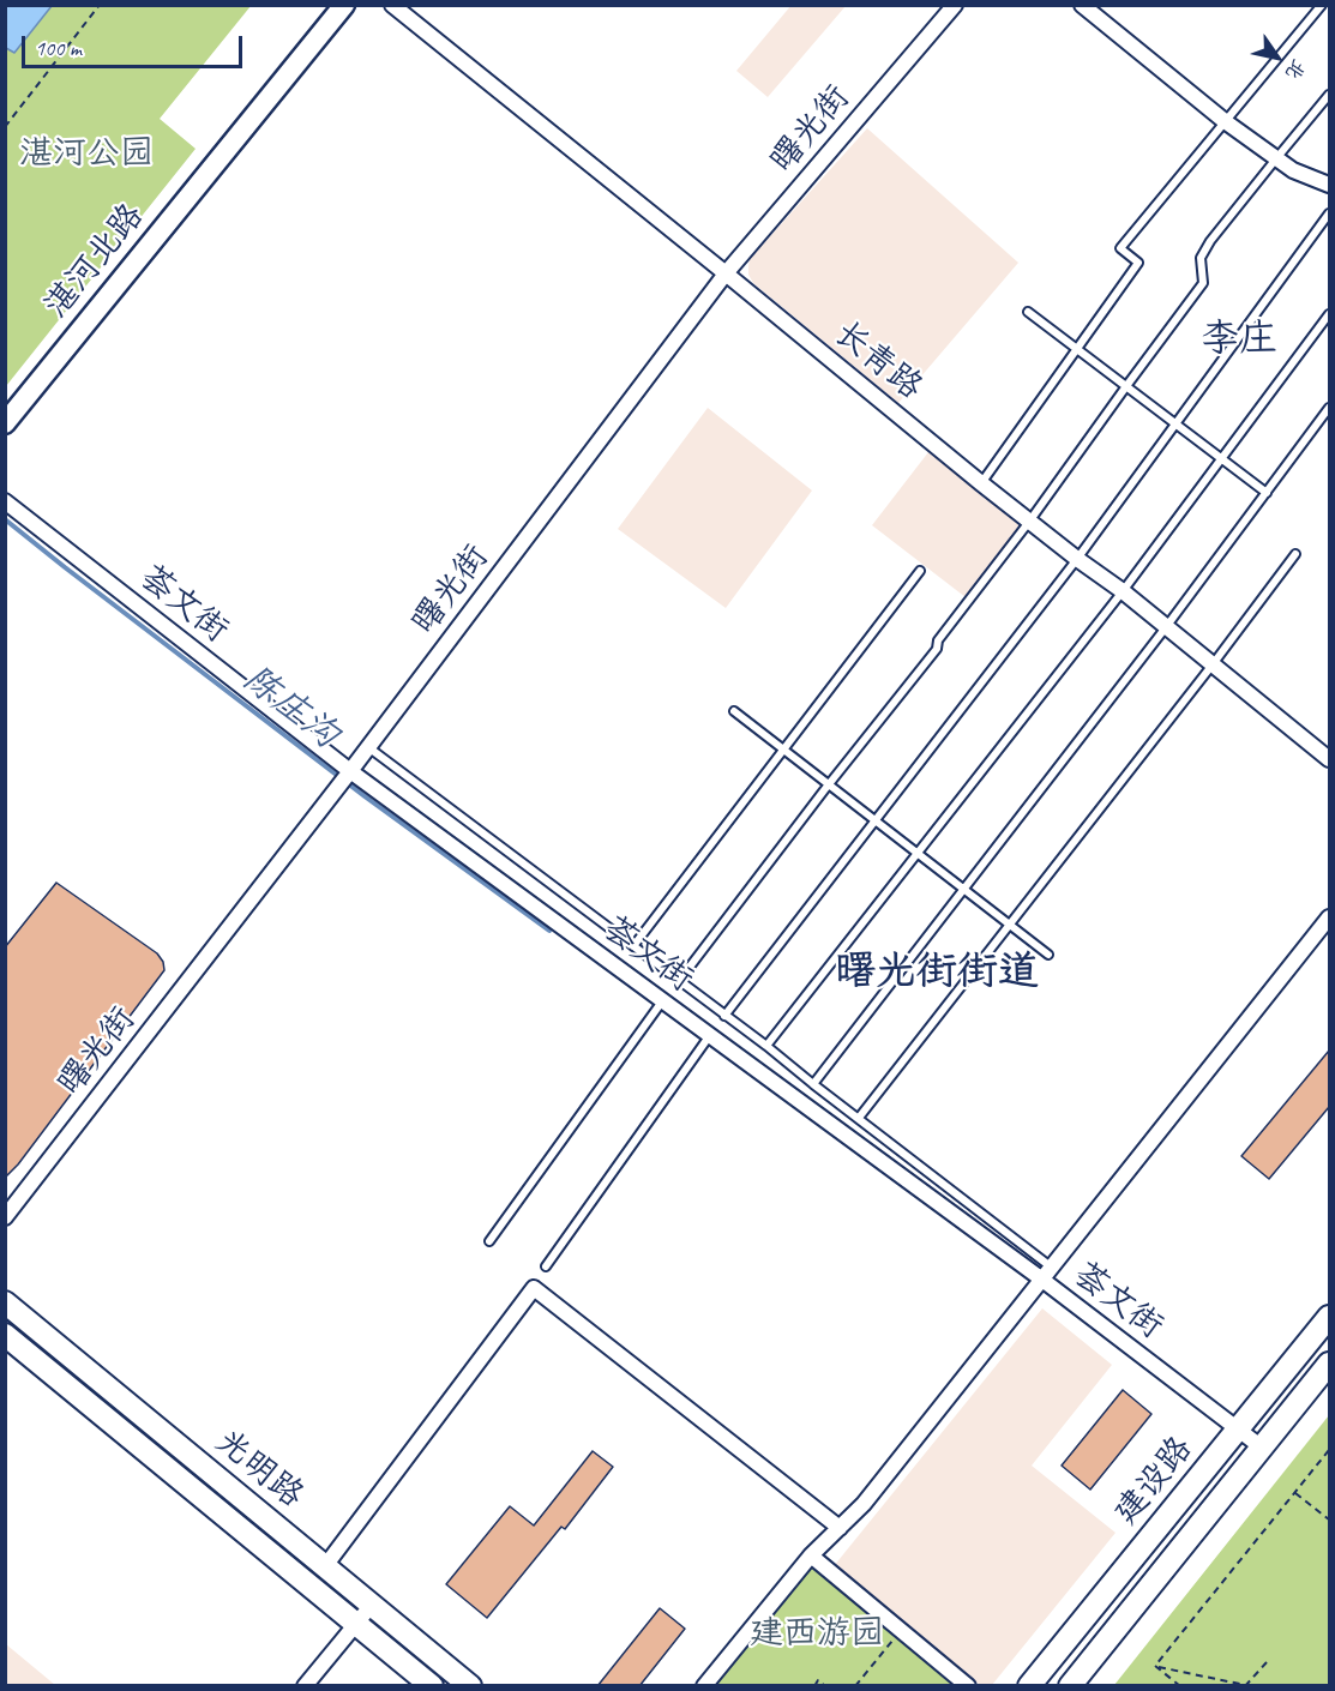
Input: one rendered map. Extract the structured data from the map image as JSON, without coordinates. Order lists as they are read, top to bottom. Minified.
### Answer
{"streets":{"main road":["光明路","建设路"],"street":["曙光街","湛河北路","长青路","荟文街"]},"crossings":[["曙光街","长青路"],["曙光街","荟文街"],["荟文街","建设路"]],"districts":["李庄","曙光街街道"],"water":["陈庄沟"],"parks":["湛河公园","建西游园"],"scale_bar":"100 m","north":"bottom right"}
